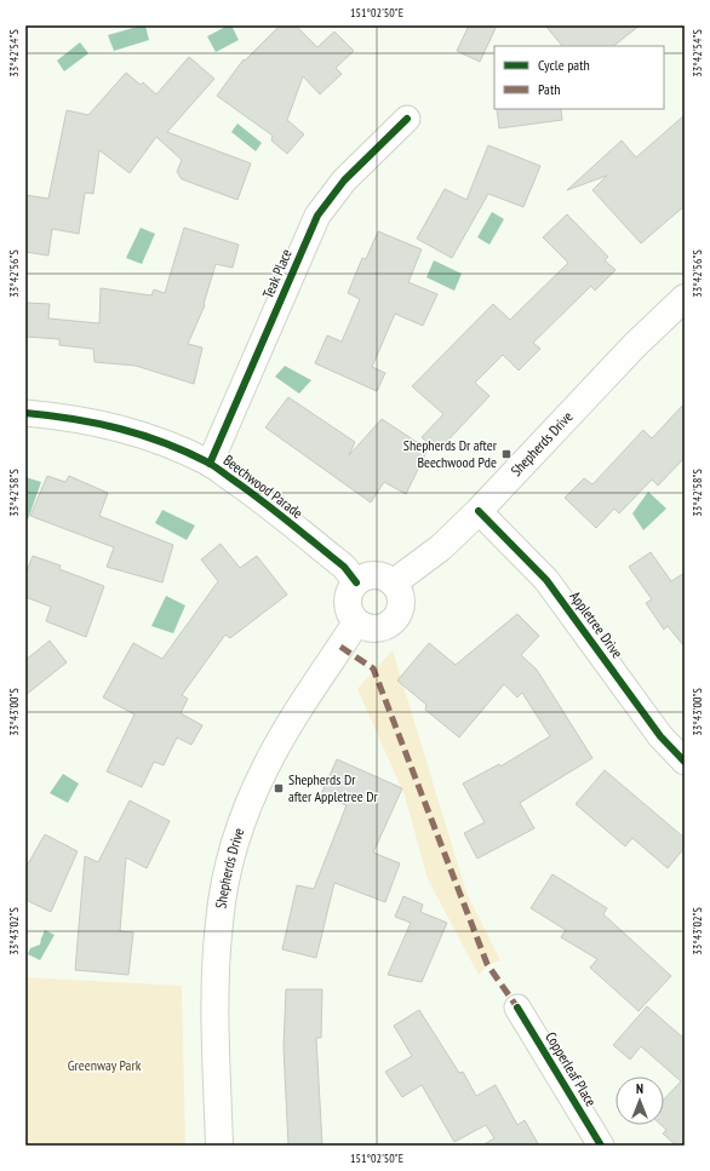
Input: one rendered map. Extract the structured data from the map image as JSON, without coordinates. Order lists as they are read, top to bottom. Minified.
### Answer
{"streets":{"main road":["Shepherds Drive"],"street":["Teak Place","Beechwood Parade","Appletree Drive","Copperleaf Place"]},"crossings":[["Teak Place","Beechwood Parade"],["Shepherds Drive","Beechwood Parade"],["Shepherds Drive","Appletree Drive"]],"parks":["Greenway Park"],"places":{"transit":["Shepherds Dr after Beechwood Pde","Shepherds Dr after Appletree Dr"]},"legend":["Cycle path","Path"],"north":"top","coordinates":["151°02'50\"E","33°42'54\"S","33°42'56\"S","33°42'58\"S","33°43'00\"S","33°43'02\"S"]}
